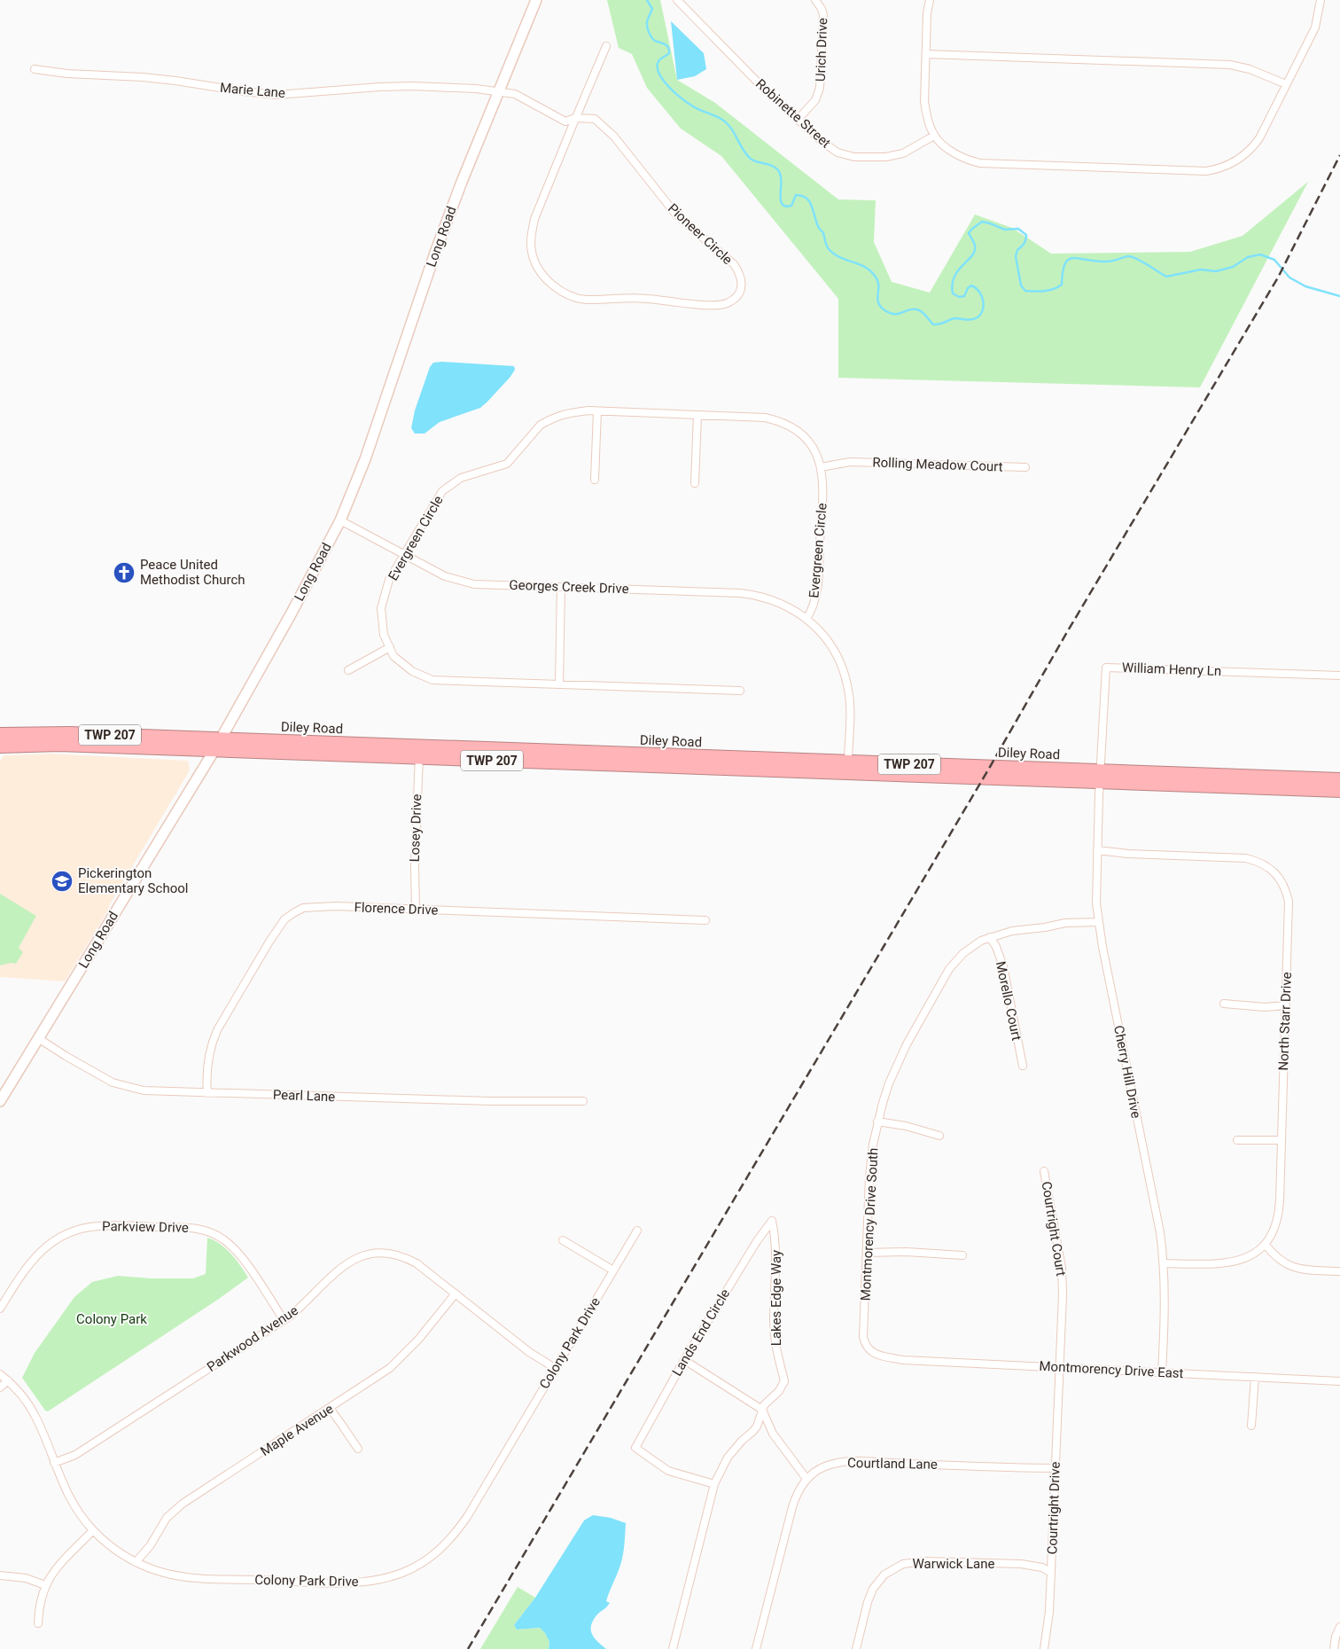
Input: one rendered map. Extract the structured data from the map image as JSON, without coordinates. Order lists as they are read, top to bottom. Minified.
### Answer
{"streets":{"highway":["Diley Road","TWP 207"],"main road":["Long Road"],"street":["Urich Drive","Marie Lane","Robinette Street","Pioneer Circle","Rolling Meadow Court","Evergreen Circle","Georges Creek Drive","William Henry Ln","Losey Drive","Florence Drive","Morello Court","North Starr Drive","Cherry Hill Drive","Pearl Lane","Montmorency Drive South","Parkview Drive","Courtright Court","Lakes Edge Way","Lands End Circle","Parkwood Avenue","Colony Park Drive","Montmorency Drive East","Maple Avenue","Courtland Lane","Courtright Drive","Warwick Lane"]},"crossings":[["Urich Drive","Robinette Street"],["Marie Lane","Pioneer Circle"],["Marie Lane","Long Road"],["Pioneer Circle","Long Road"],["Long Road","Georges Creek Drive"],["Long Road","Diley Road"],["Long Road","Pearl Lane"],["Rolling Meadow Court","Evergreen Circle"],["Evergreen Circle","Georges Creek Drive"],["William Henry Ln","Diley Road"],["William Henry Ln","Cherry Hill Drive"],["Diley Road","Losey Drive"],["Diley Road","Cherry Hill Drive"],["Losey Drive","Florence Drive"],["Florence Drive","Pearl Lane"],["Morello Court","Montmorency Drive South"],["North Starr Drive","Cherry Hill Drive"],["Cherry Hill Drive","Montmorency Drive South"],["Cherry Hill Drive","Montmorency Drive East"],["Montmorency Drive South","Montmorency Drive East"],["Parkview Drive","Parkwood Avenue"],["Courtright Court","Montmorency Drive East"],["Courtright Court","Courtright Drive"],["Lakes Edge Way","Lands End Circle"],["Parkwood Avenue","Colony Park Drive"],["Parkwood Avenue","Maple Avenue"],["Colony Park Drive","Maple Avenue"],["Montmorency Drive East","Courtright Drive"],["Courtland Lane","Courtright Drive"],["Courtright Drive","Warwick Lane"]],"parks":["Colony Park"],"places":{"church":["Peace United Methodist Church"],"school or university":["Pickerington Elementary School"]}}
